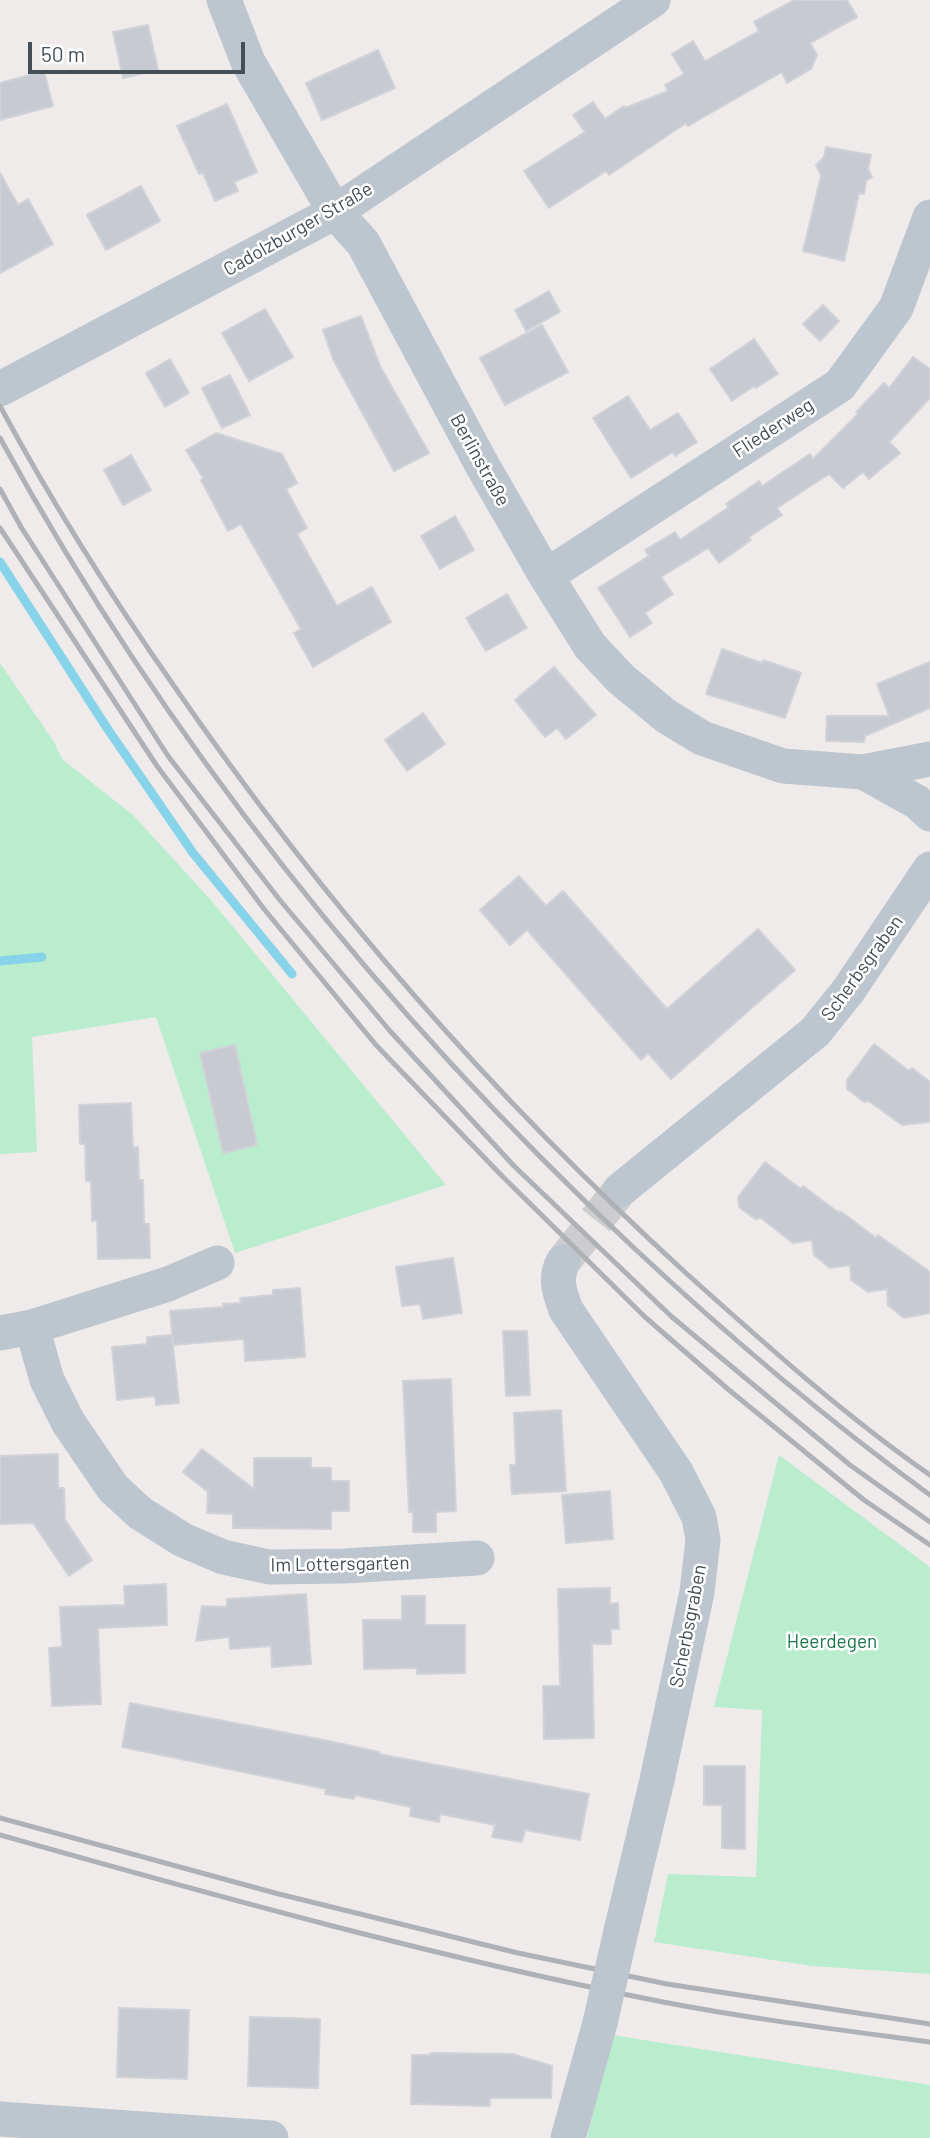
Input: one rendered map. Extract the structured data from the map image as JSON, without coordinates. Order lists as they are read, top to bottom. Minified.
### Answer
{"streets":{"street":["Cadolzburger Straße","Fliederweg","Berlinstraße","Scherbsgraben","Im Lottersgarten"]},"crossings":[["Cadolzburger Straße","Berlinstraße"],["Fliederweg","Berlinstraße"]],"parks":["Heerdegen"],"scale_bar":"50 m"}
